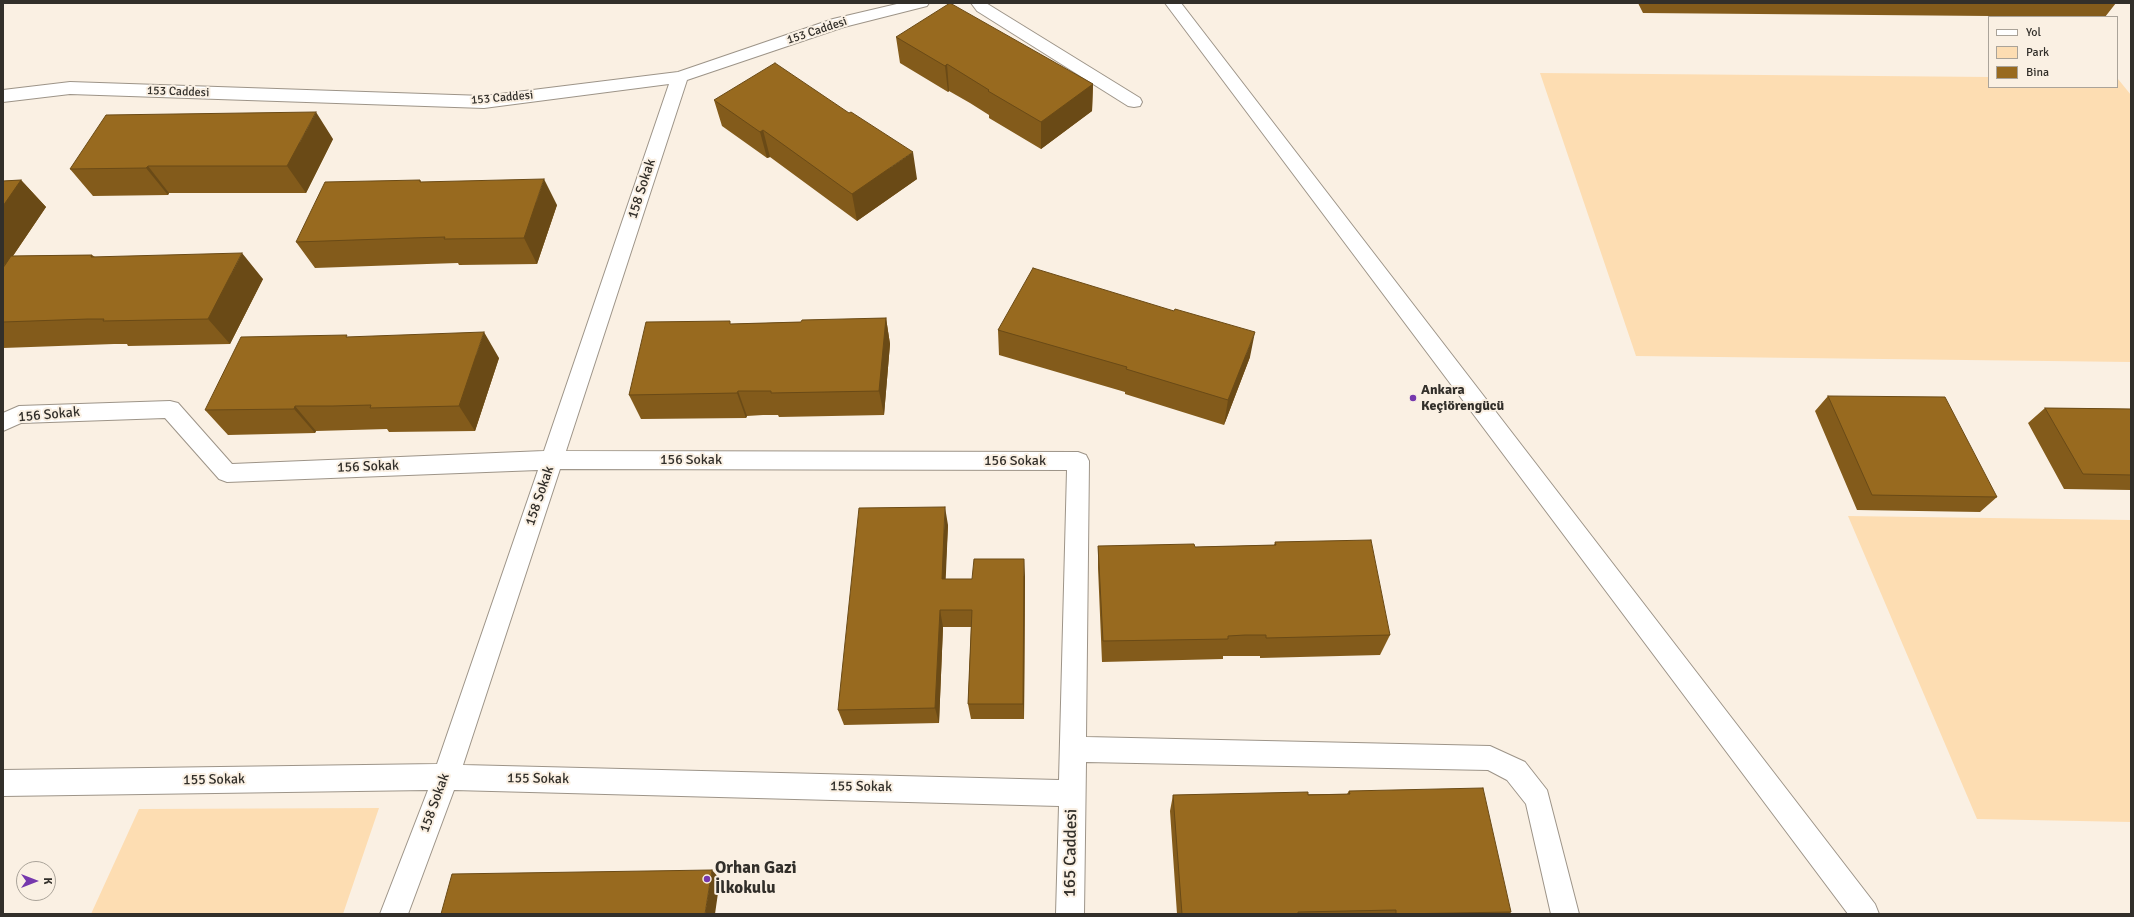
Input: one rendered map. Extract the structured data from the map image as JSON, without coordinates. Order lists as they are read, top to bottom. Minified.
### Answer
{"streets":{"street":["153 Caddesi","158 Sokak","156 Sokak","155 Sokak","165 Caddesi"]},"crossings":[["153 Caddesi","158 Sokak"],["158 Sokak","156 Sokak"],["158 Sokak","155 Sokak"],["156 Sokak","155 Sokak"],["156 Sokak","165 Caddesi"],["155 Sokak","165 Caddesi"]],"places":["Ankara Keçiörengücü","Orhan Gazi İlkokulu"],"legend":["Yol","Park","Bina"],"north":"right"}
